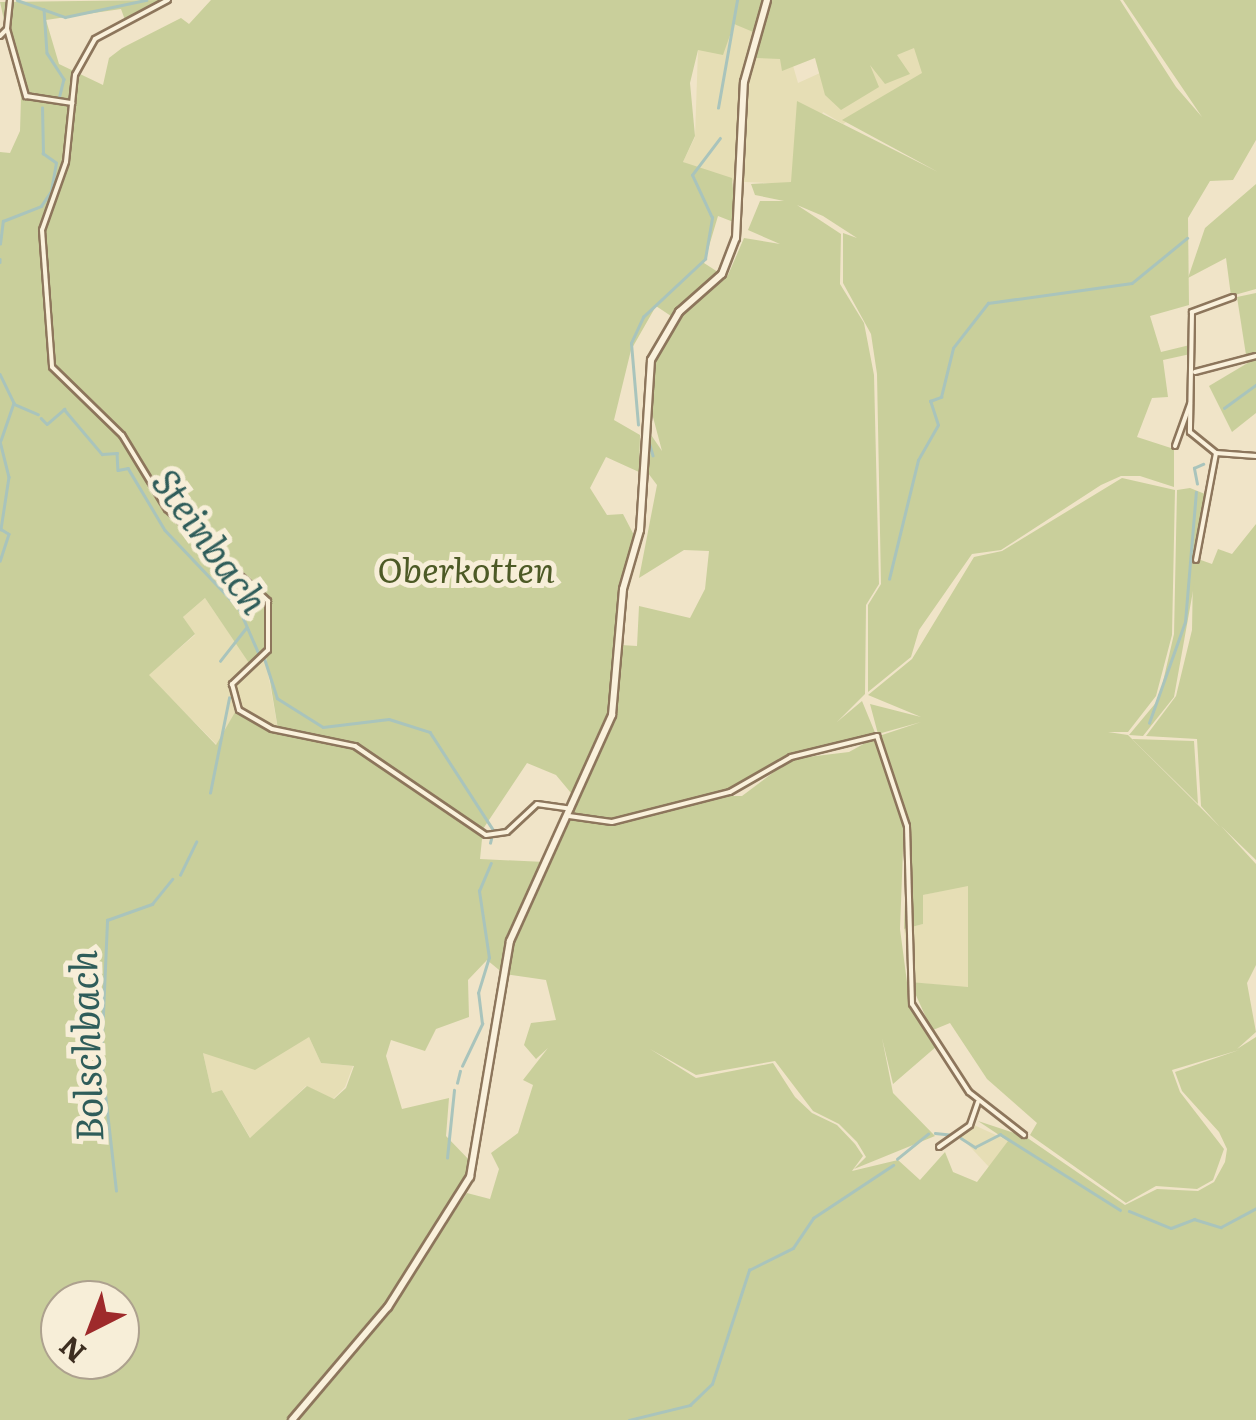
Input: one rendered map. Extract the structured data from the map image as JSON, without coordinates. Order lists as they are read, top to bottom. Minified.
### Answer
{"water":["Steinbach","Bolschbach"],"parks":["Oberkotten"],"north":"bottom left"}
